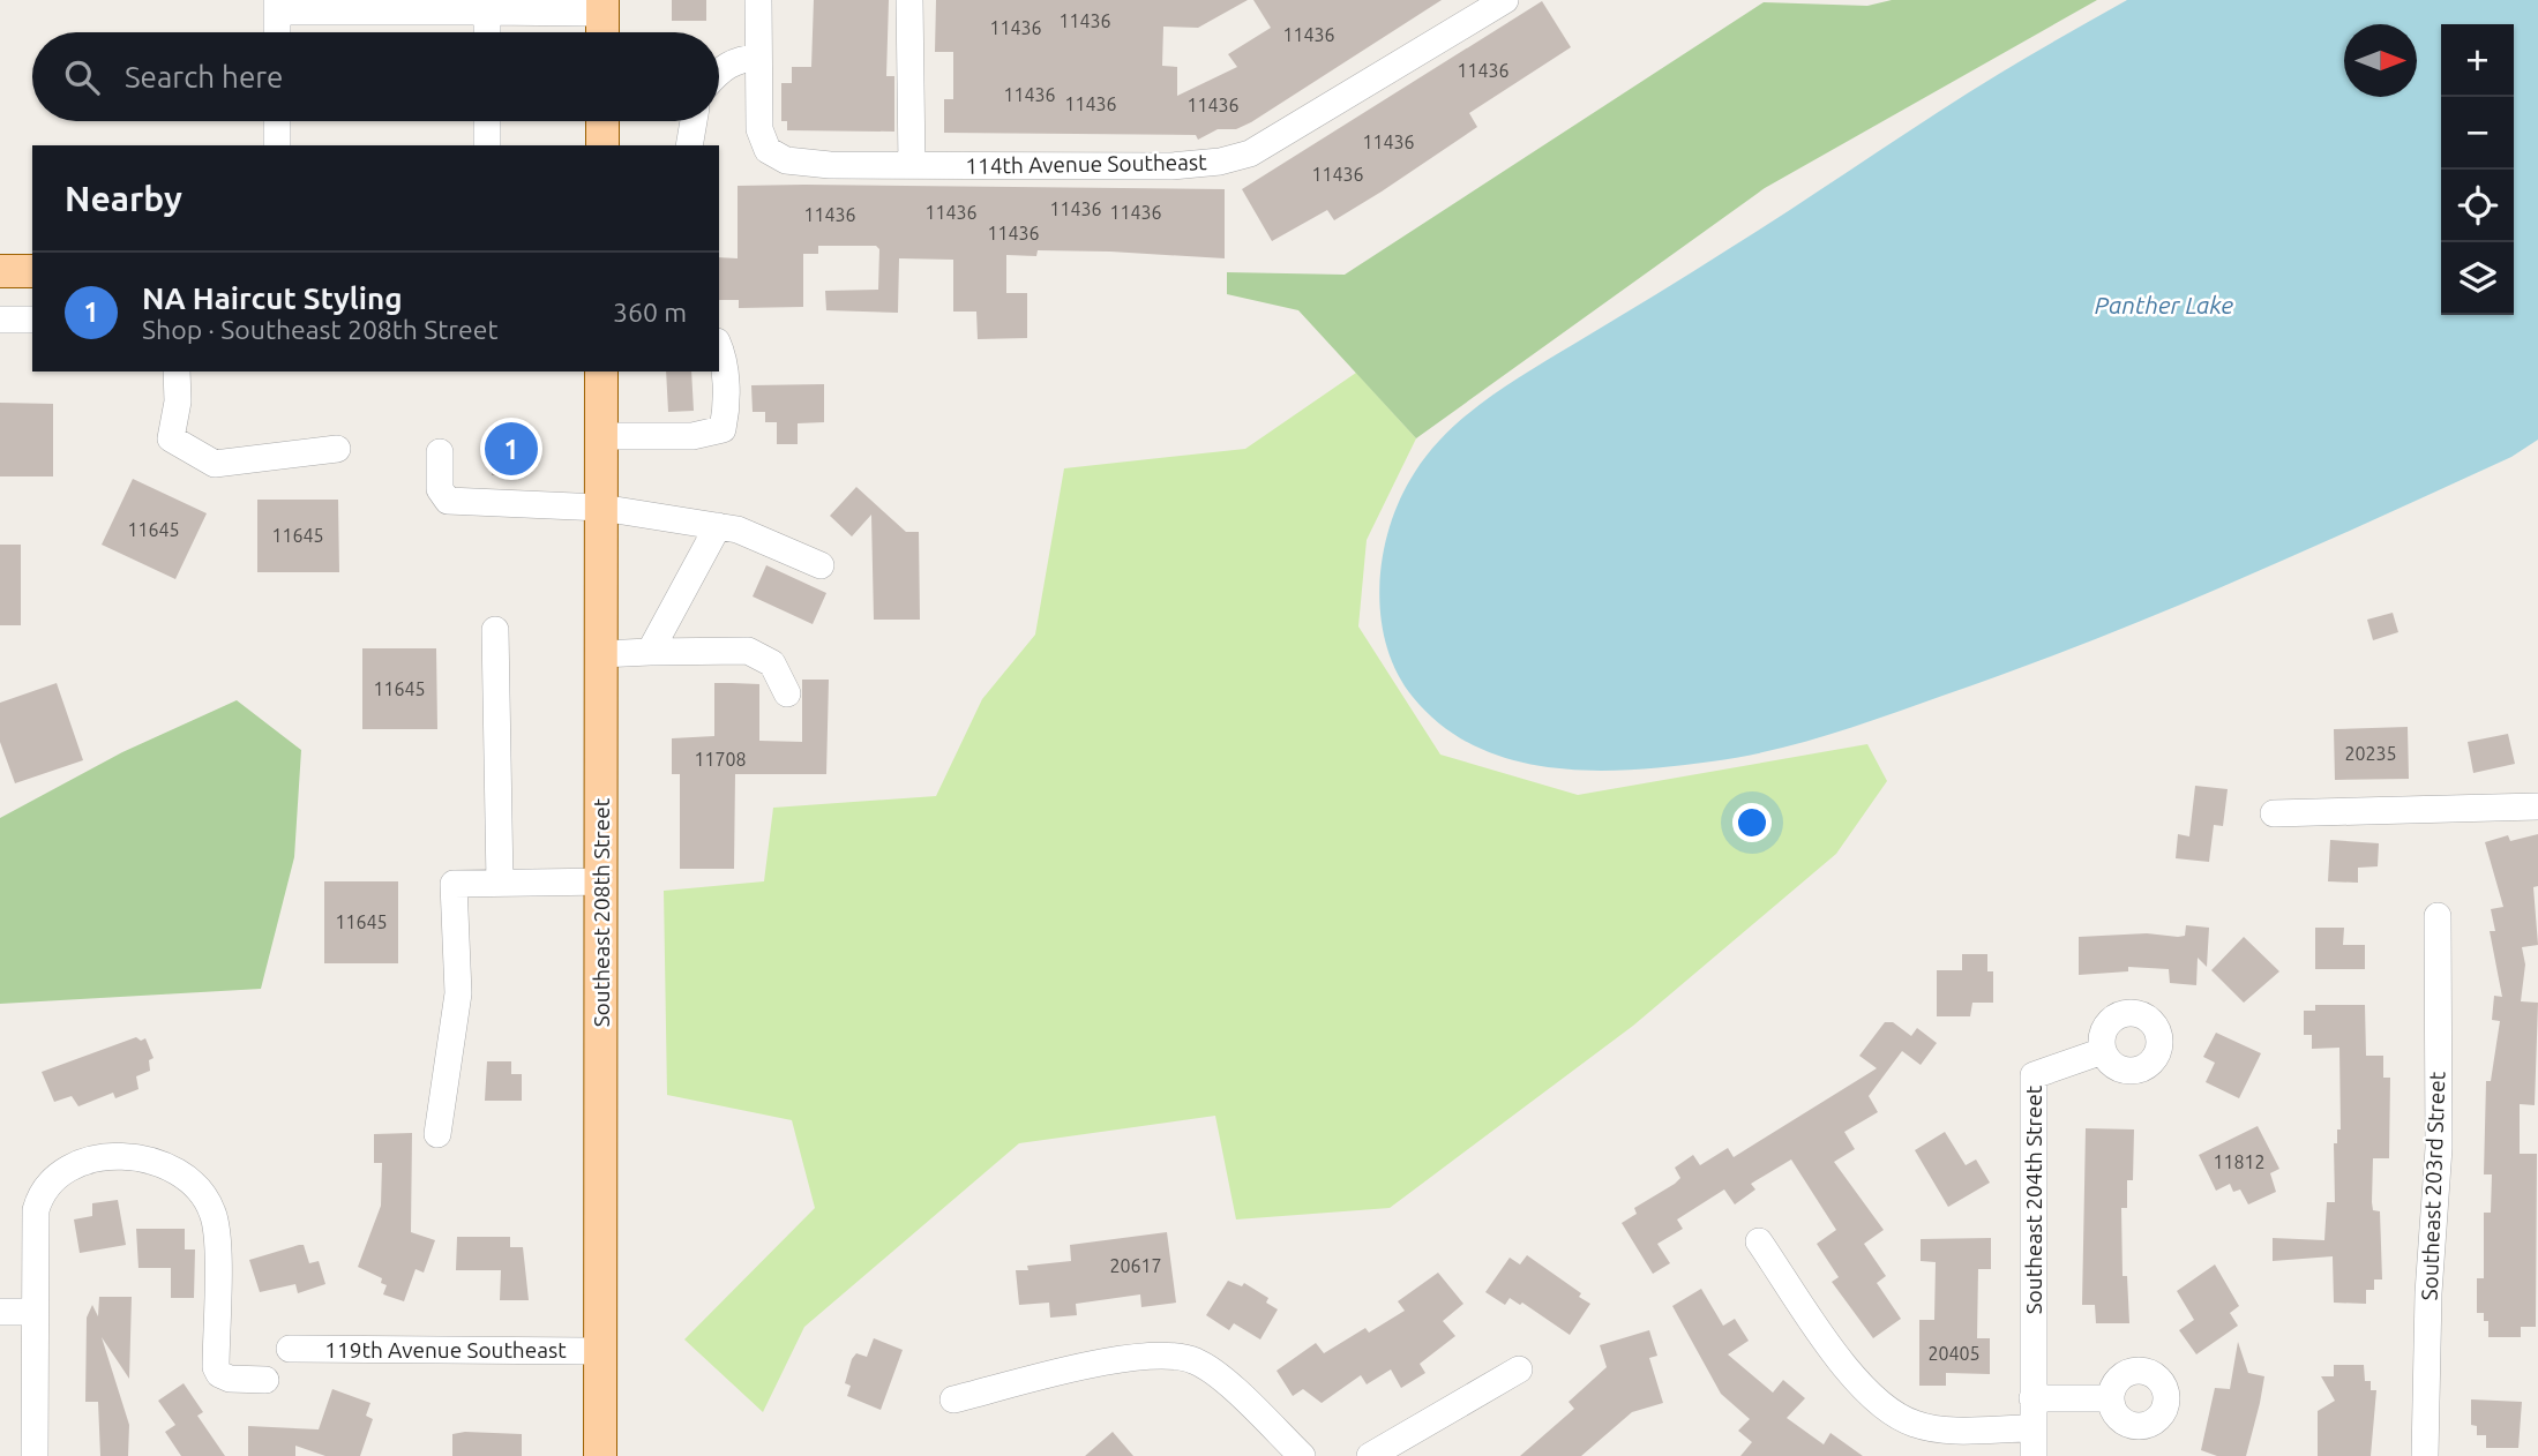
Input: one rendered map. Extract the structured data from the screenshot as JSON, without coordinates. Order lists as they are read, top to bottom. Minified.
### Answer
{"streets":{"main road":["Southeast 208th Street"],"street":["114th Avenue Southeast","Southeast 203rd Street","Southeast 204th Street","119th Avenue Southeast"]},"crossings":[["Southeast 208th Street","119th Avenue Southeast"]],"water":["Panther Lake"],"house_numbers":["11436","11436","11436","11436","11436","11436","11436","11436","11436","11436","11436","11436","11436","11436","11645","11645","11645","20235","11708","11645","11812","20617","20405"],"north":"right","page":{"map_buttons":["+","−"],"search":"Search here","heading":"Nearby","list":[{"mark":"1","name":"NA Haircut Styling","note":"Shop · Southeast 208th Street","value":"360 m"}],"pins":"1"}}
